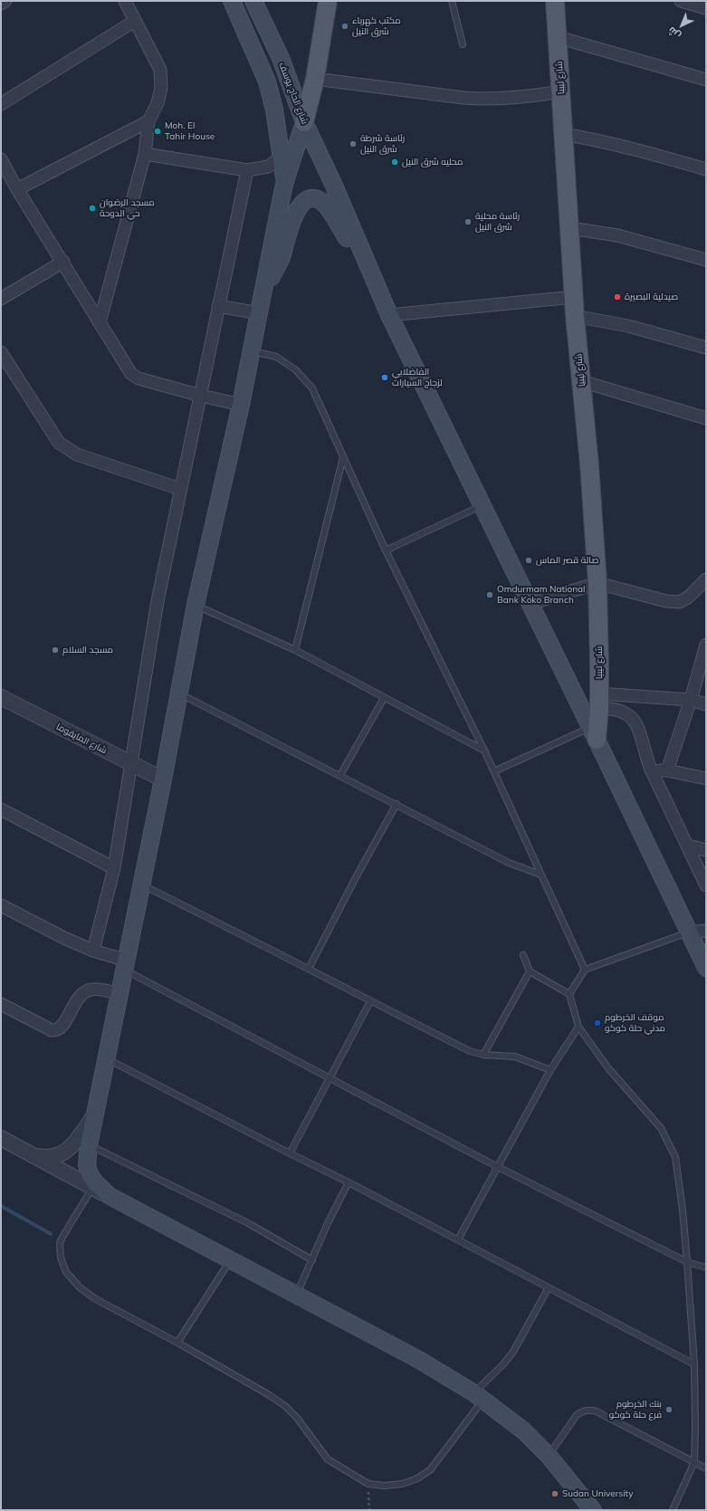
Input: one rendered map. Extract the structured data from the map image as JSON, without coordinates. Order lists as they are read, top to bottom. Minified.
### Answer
{"streets":{"main road":["شارع ليبيا","شارع الحاج يوسف"],"street":["شارع المايقوما"]},"places":["مكتب كهرباء شرق النيل","Moh. El Tahir House","رئاسة شرطة شرق النيل","محليه شرق النيل","مسجد الرضوان حي الدوحة","رئاسة محلية شرق النيل","صيدلية البصيرة","الفاضلابي لزجاج السيارات","صالة قصر الماس","Omdurmam National Bank Koko Branch","مسجد السلام","موقف الخرطوم مدني حلة كوكو","بنك الخرطوم فرع حلة كوكو","Sudan University"],"north":"bottom left"}
